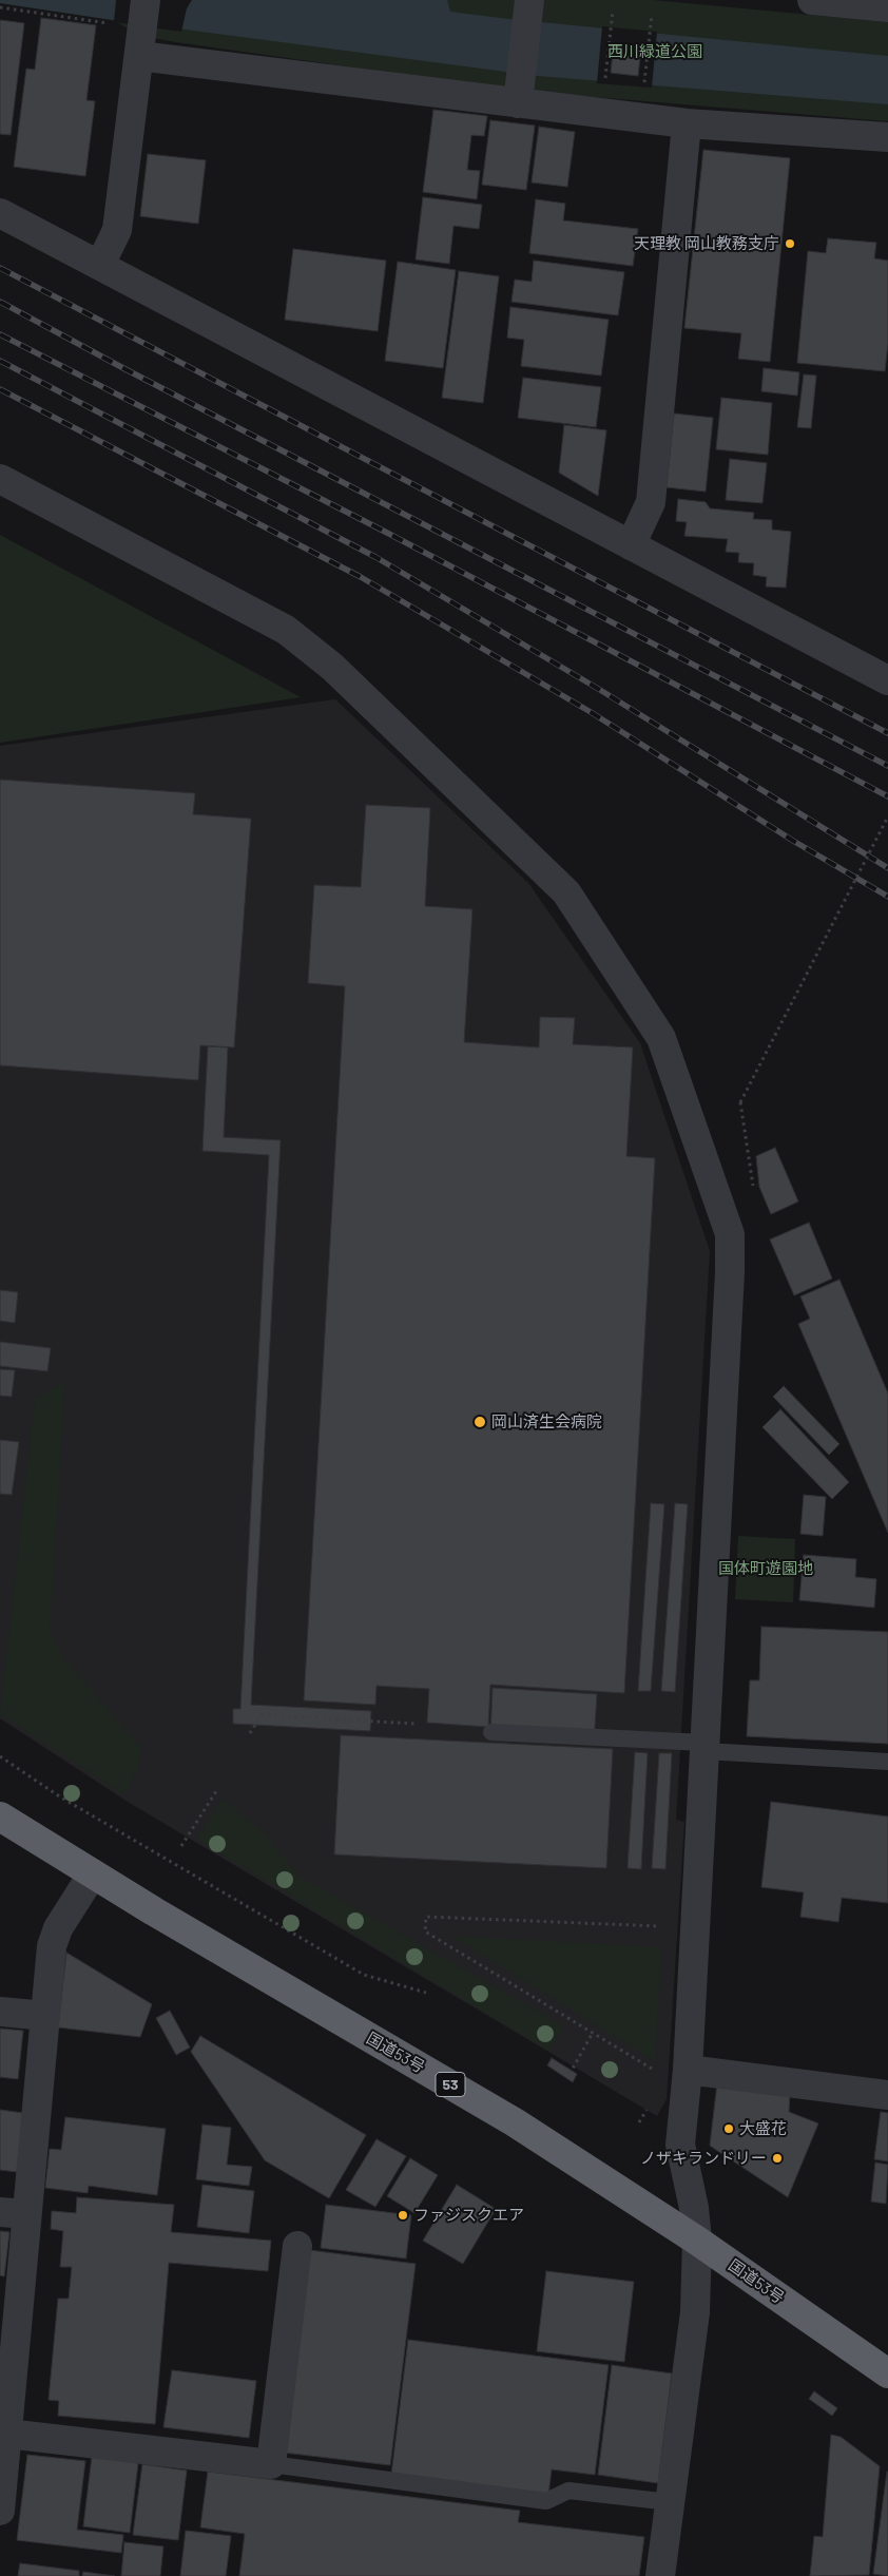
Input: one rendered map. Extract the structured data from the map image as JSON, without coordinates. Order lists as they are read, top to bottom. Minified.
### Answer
{"streets":{"highway":["国道53号","53"]},"parks":["西川緑道公園","国体町遊園地"],"places":["天理教 岡山教務支庁","岡山済生会病院","大盛花","ノザキランドリー","ファジスクエア"]}
